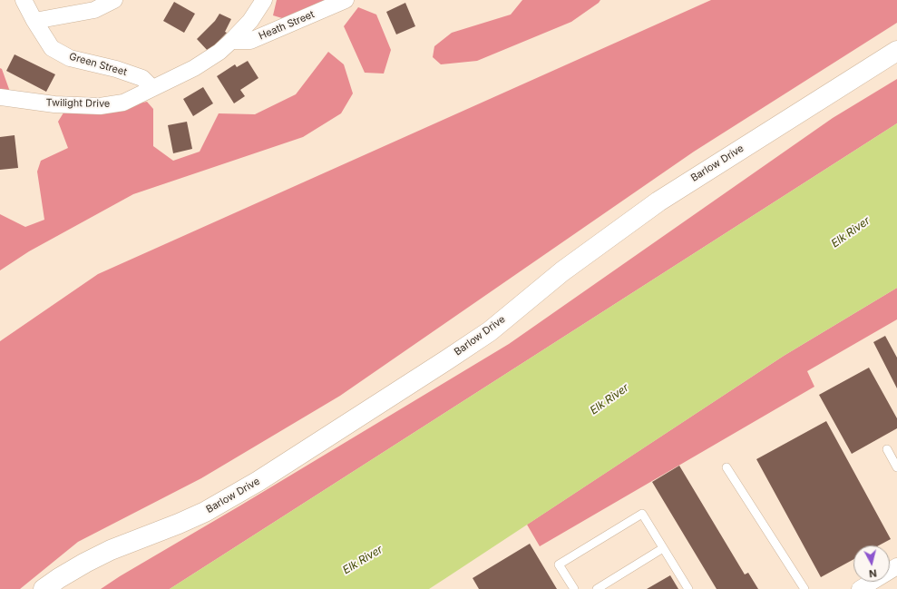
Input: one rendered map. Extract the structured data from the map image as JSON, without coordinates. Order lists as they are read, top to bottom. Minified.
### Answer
{"streets":{"street":["Heath Street","Green Street","Twilight Drive","Barlow Drive"]},"crossings":[["Green Street","Twilight Drive"]],"water":["Elk River"],"north":"bottom"}
